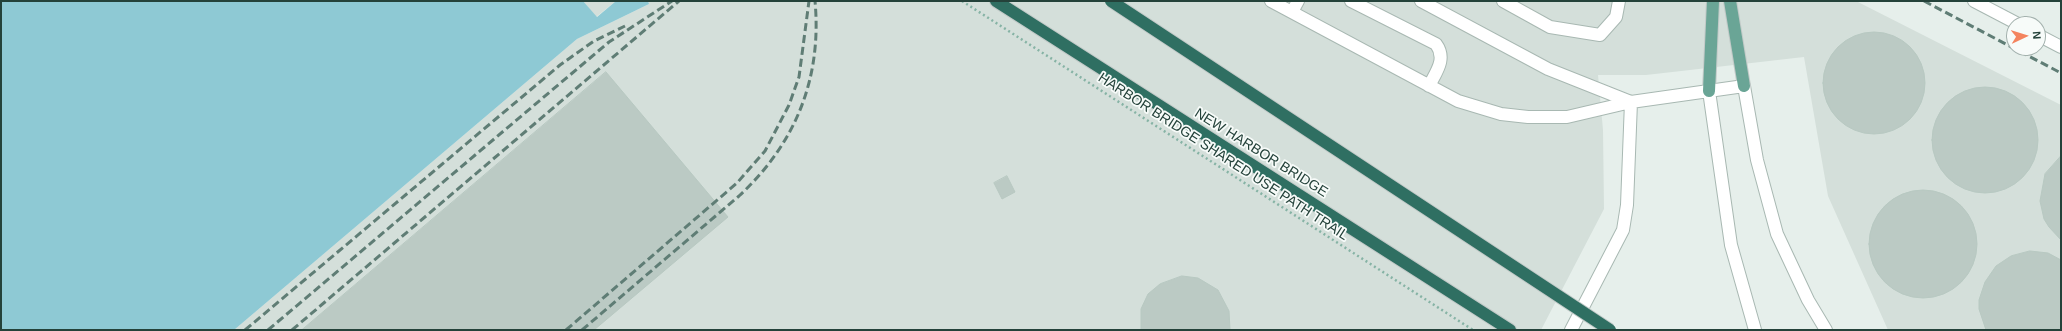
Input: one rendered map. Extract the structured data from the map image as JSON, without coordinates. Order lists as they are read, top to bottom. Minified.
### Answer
{"streets":{"highway":["NEW HARBOR BRIDGE"],"path":["HARBOR BRIDGE SHARED USE PATH TRAIL"]},"north":"right"}
